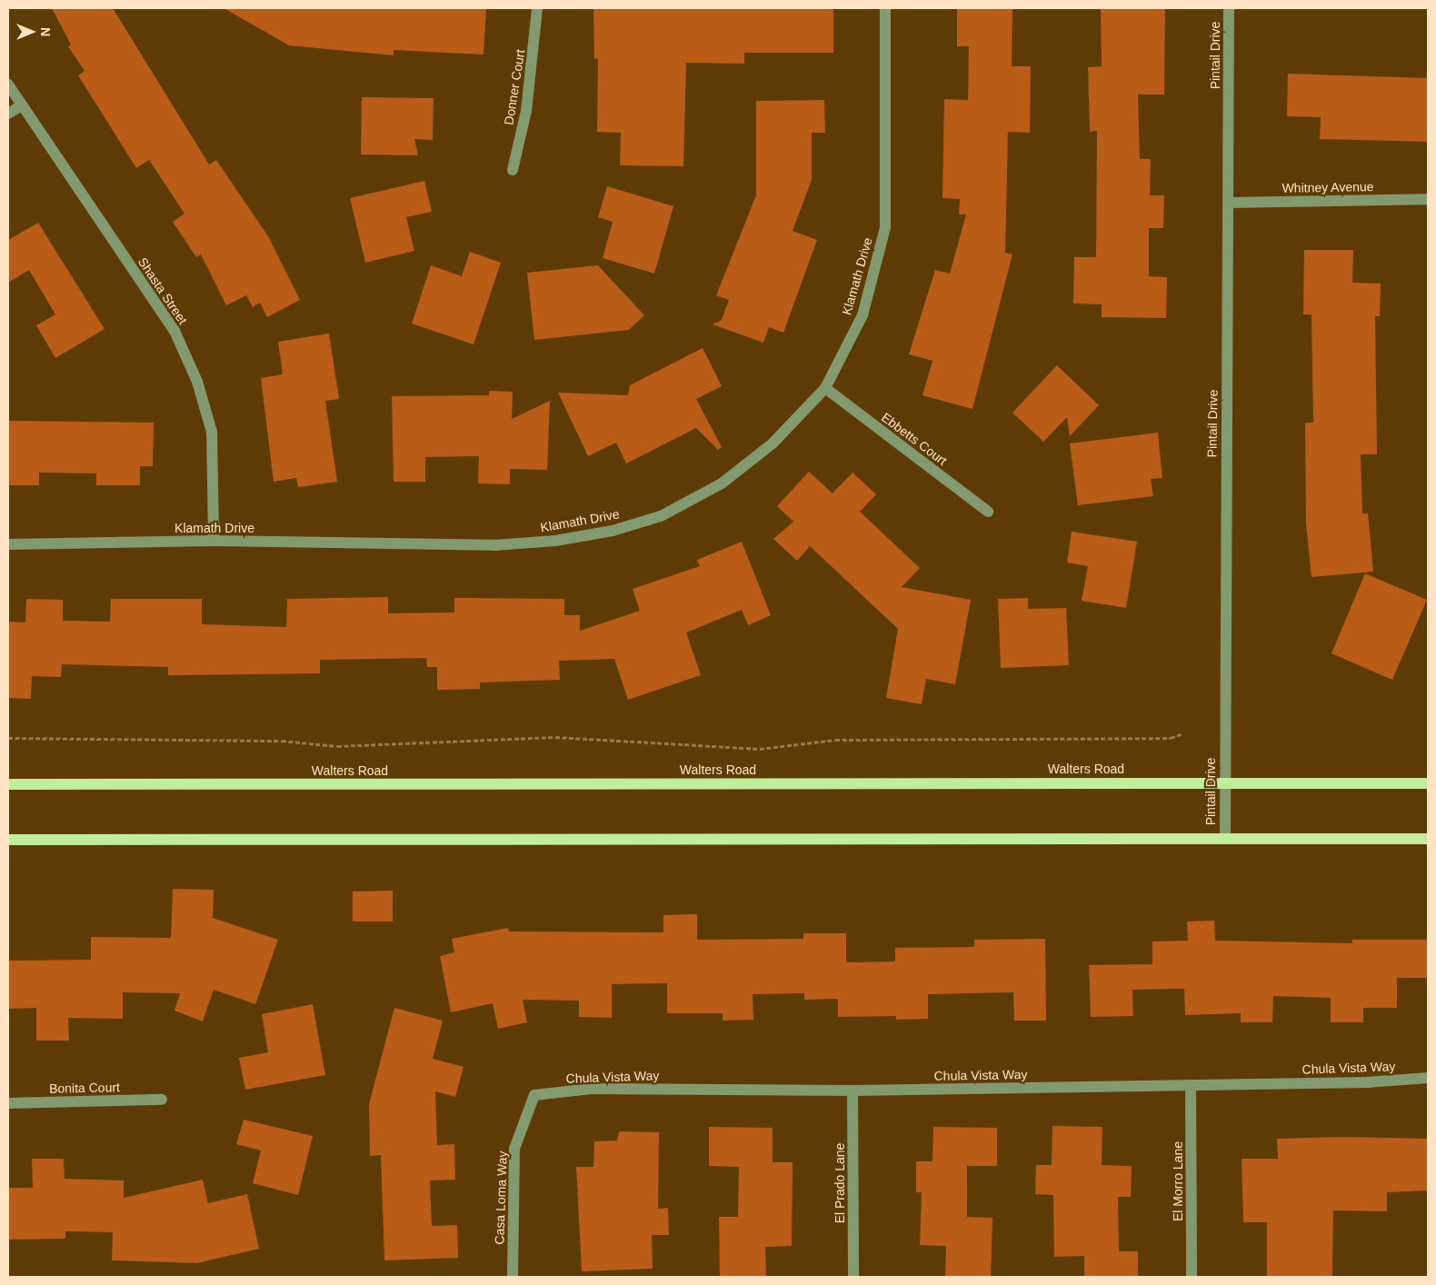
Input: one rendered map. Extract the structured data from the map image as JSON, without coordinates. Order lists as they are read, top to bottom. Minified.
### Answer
{"streets":{"main road":["Walters Road"],"street":["Pintail Drive","Donner Court","Whitney Avenue","Klamath Drive","Shasta Street","Ebbetts Court","Chula Vista Way","Bonita Court","El Morro Lane","El Prado Lane","Casa Loma Way"]},"crossings":[["Pintail Drive","Whitney Avenue"],["Pintail Drive","Walters Road"],["Klamath Drive","Shasta Street"],["Klamath Drive","Ebbetts Court"],["Chula Vista Way","El Morro Lane"],["Chula Vista Way","El Prado Lane"],["Chula Vista Way","Casa Loma Way"]],"north":"right"}
